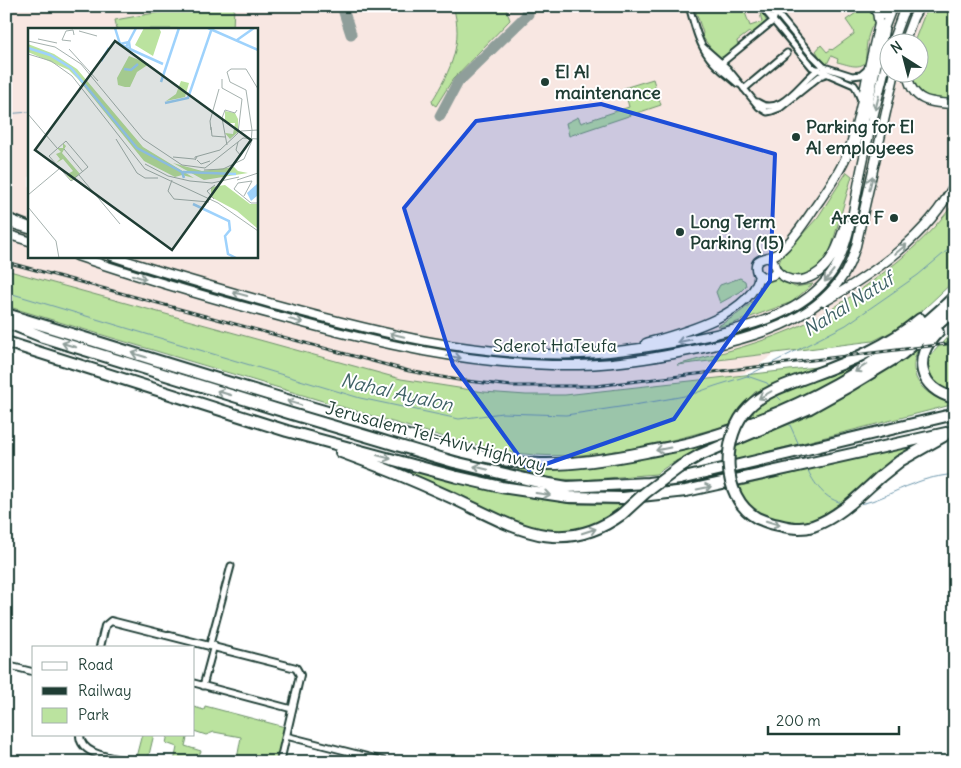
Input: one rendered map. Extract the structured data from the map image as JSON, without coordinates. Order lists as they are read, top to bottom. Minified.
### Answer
{"streets":{"highway":["Jerusalem Tel-Aviv Highway"],"main road":["Sderot HaTeufa"]},"water":["Nahal Natuf","Nahal Ayalon"],"places":["El Al maintenance","Parking for El Al employees","Area F","Long Term Parking (15)"],"legend":["Road","Railway","Park"],"scale_bar":"200 m","north":"top left"}
